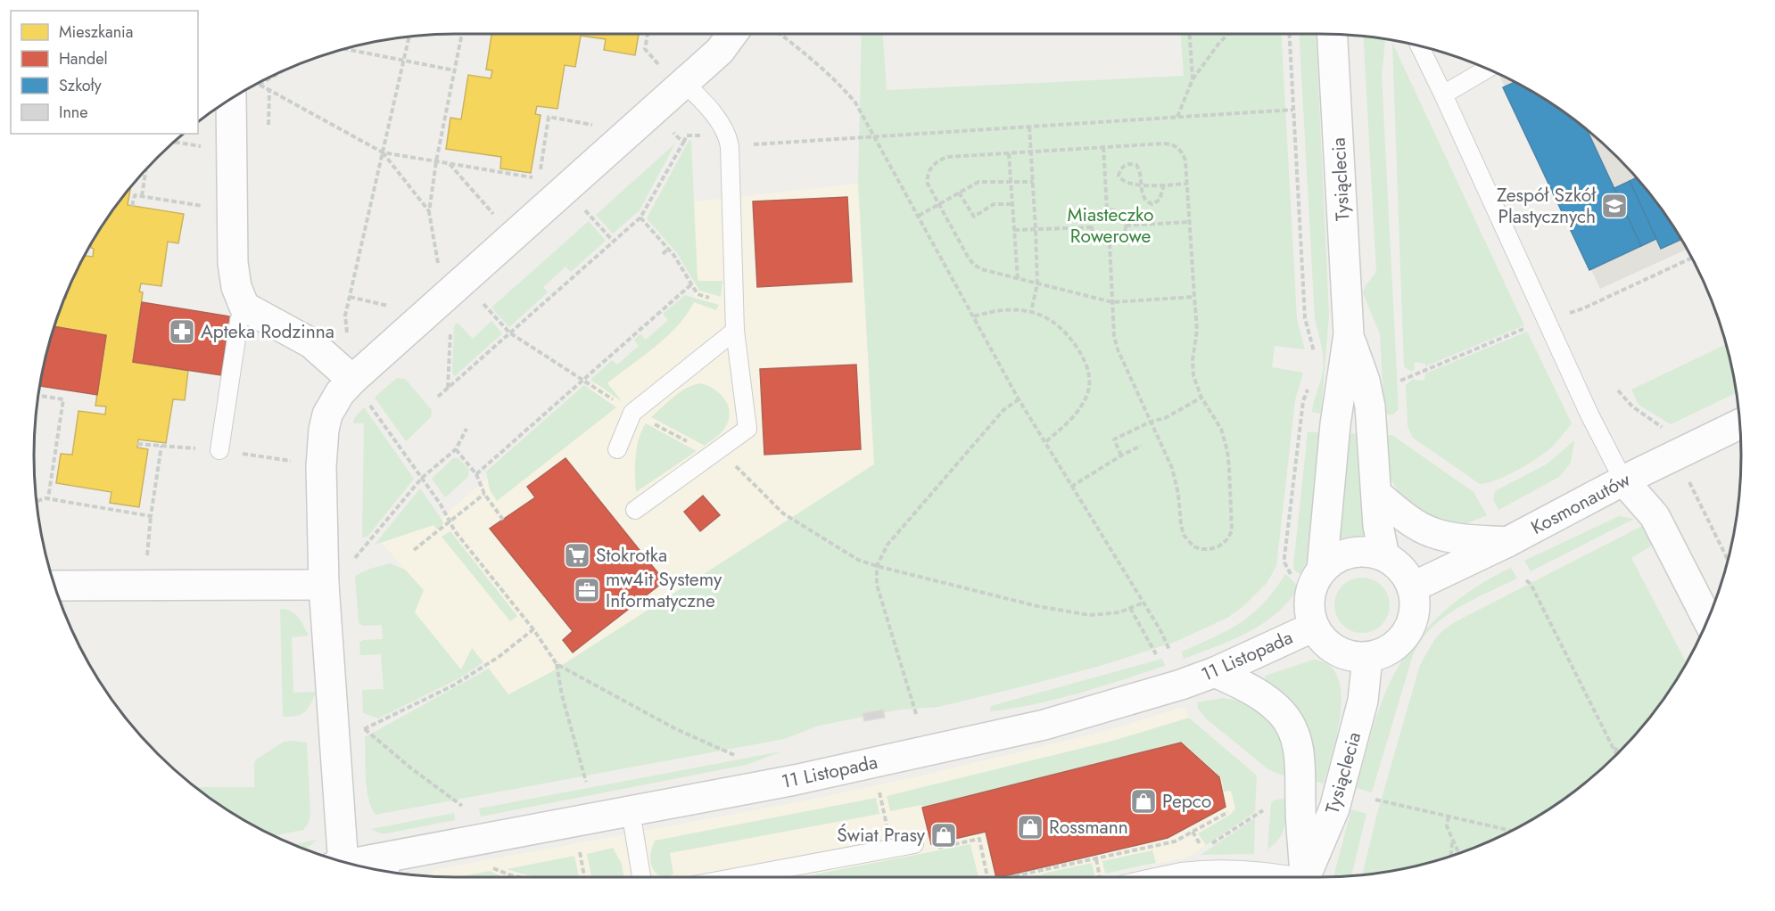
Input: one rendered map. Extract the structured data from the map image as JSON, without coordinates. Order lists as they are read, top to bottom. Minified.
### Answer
{"streets":{"street":["Tysiąclecia","Kosmonautów","11 Listopada"]},"crossings":[["Tysiąclecia","Kosmonautów"],["Tysiąclecia","11 Listopada"],["Kosmonautów","11 Listopada"]],"parks":["Miasteczko Rowerowe"],"places":{"school or university":["Zespół Szkół Plastycznych"],"pharmacy":["Apteka Rodzinna"],"supermarket":["Stokrotka"],"office":["mw4it Systemy Informatyczne"],"shop":["Pepco","Rossmann","Świat Prasy"]},"legend":["Mieszkania","Handel","Szkoły","Inne"]}
